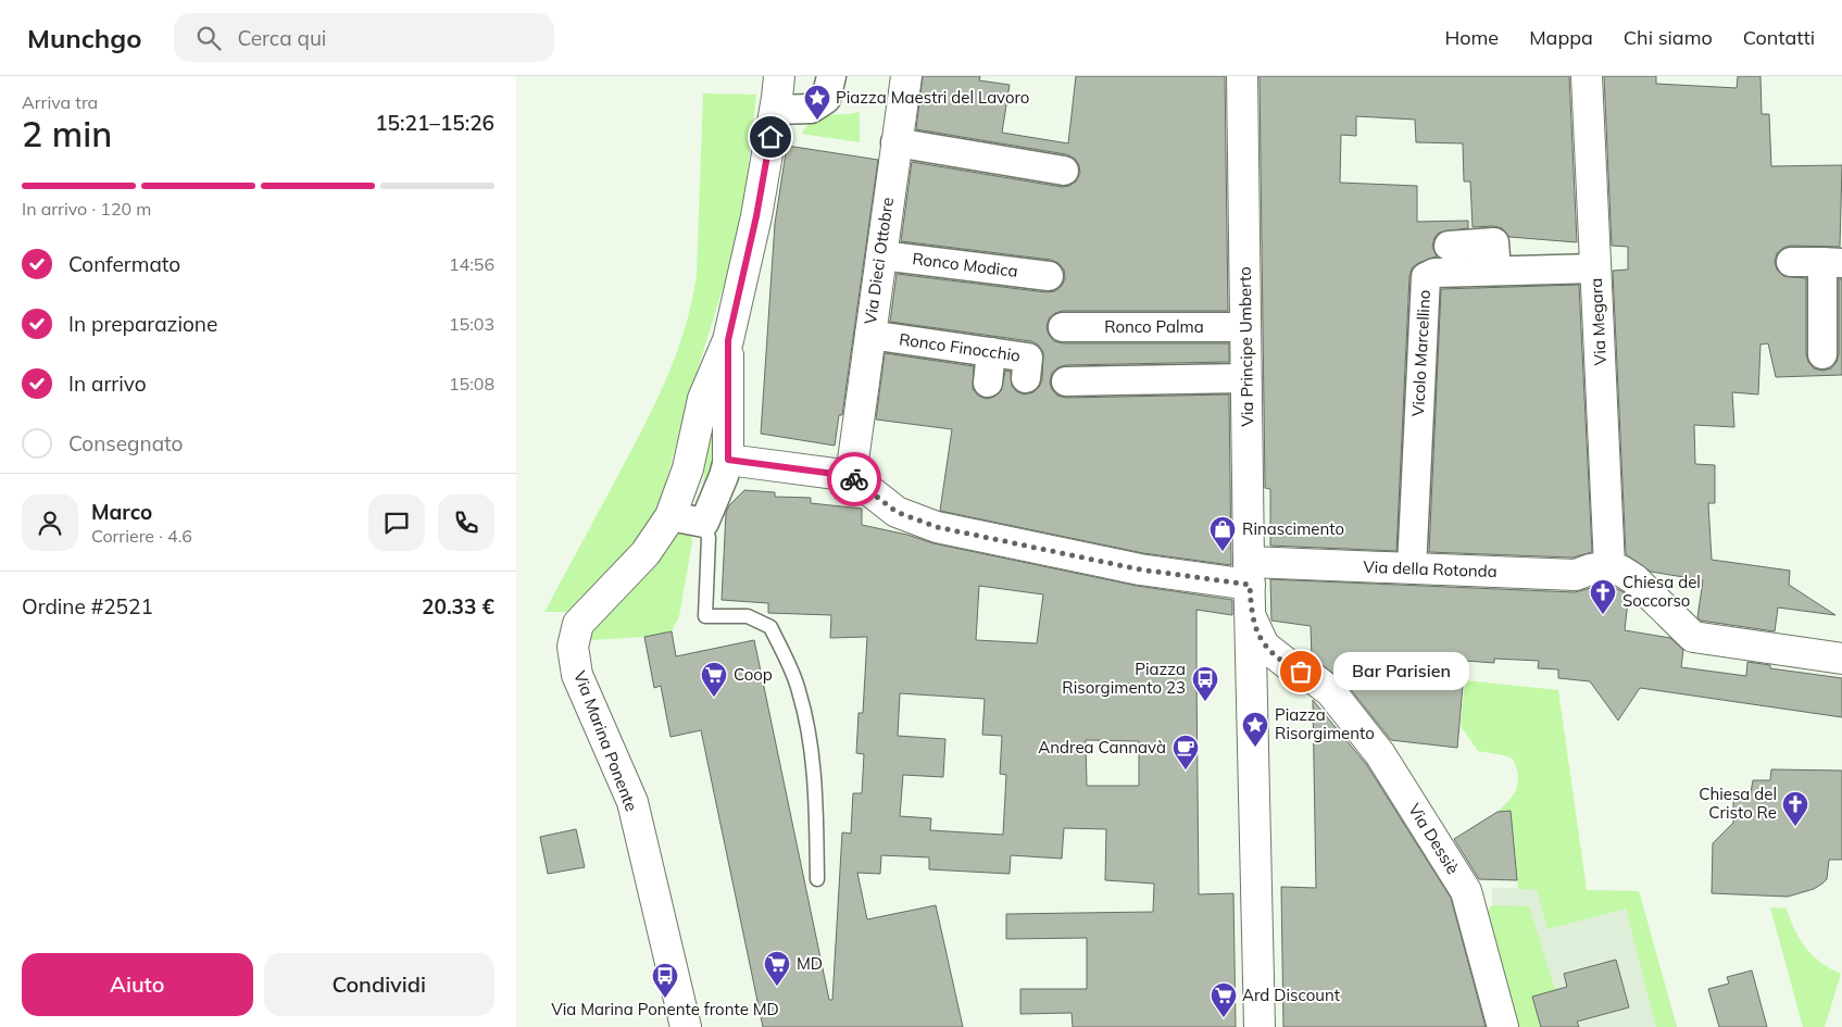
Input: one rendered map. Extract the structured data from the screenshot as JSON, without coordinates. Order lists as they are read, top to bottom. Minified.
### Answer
{"streets":{"street":["Via Dieci Ottobre","Ronco Modica","Via Megara","Ronco Palma","Via Principe Umberto","Ronco Finocchio","Vicolo Marcellino","Via della Rotonda","Via Marina Ponente","Via Dessiè"]},"crossings":[["Via Dieci Ottobre","Ronco Modica"],["Via Dieci Ottobre","Ronco Finocchio"],["Via Dieci Ottobre","Via della Rotonda"],["Via Megara","Vicolo Marcellino"],["Via Megara","Via della Rotonda"],["Ronco Palma","Via Principe Umberto"],["Via Principe Umberto","Via della Rotonda"],["Via Principe Umberto","Via Dessiè"],["Vicolo Marcellino","Via della Rotonda"]],"places":{"place":["Piazza Maestri del Lavoro","Piazza Risorgimento"],"shop":["Rinascimento"],"church":["Chiesa del Soccorso","Chiesa del Cristo Re"],"other":["Bar Parisien"],"supermarket":["Coop","MD","Ard Discount"],"bus stop":["Piazza Risorgimento 23","Via Marina Ponente fronte MD"],"cafe":["Andrea Cannavà"]},"page":{"header":"Munchgo","search":"Cerca qui","nav":["Home","Mappa","Chi siamo","Contatti"],"heading":["2 min","Arriva tra","15:21–15:26"],"panel":["Marco","Corriere · 4.6","Ordine #2521","20.33 €"],"bar":"In arrivo · 120 m","list":[["Confermato","14:56"],["In preparazione","15:03"],["In arrivo","15:08"],"Consegnato"],"bubble":"Bar Parisien","buttons":["Aiuto","Condividi"]}}
